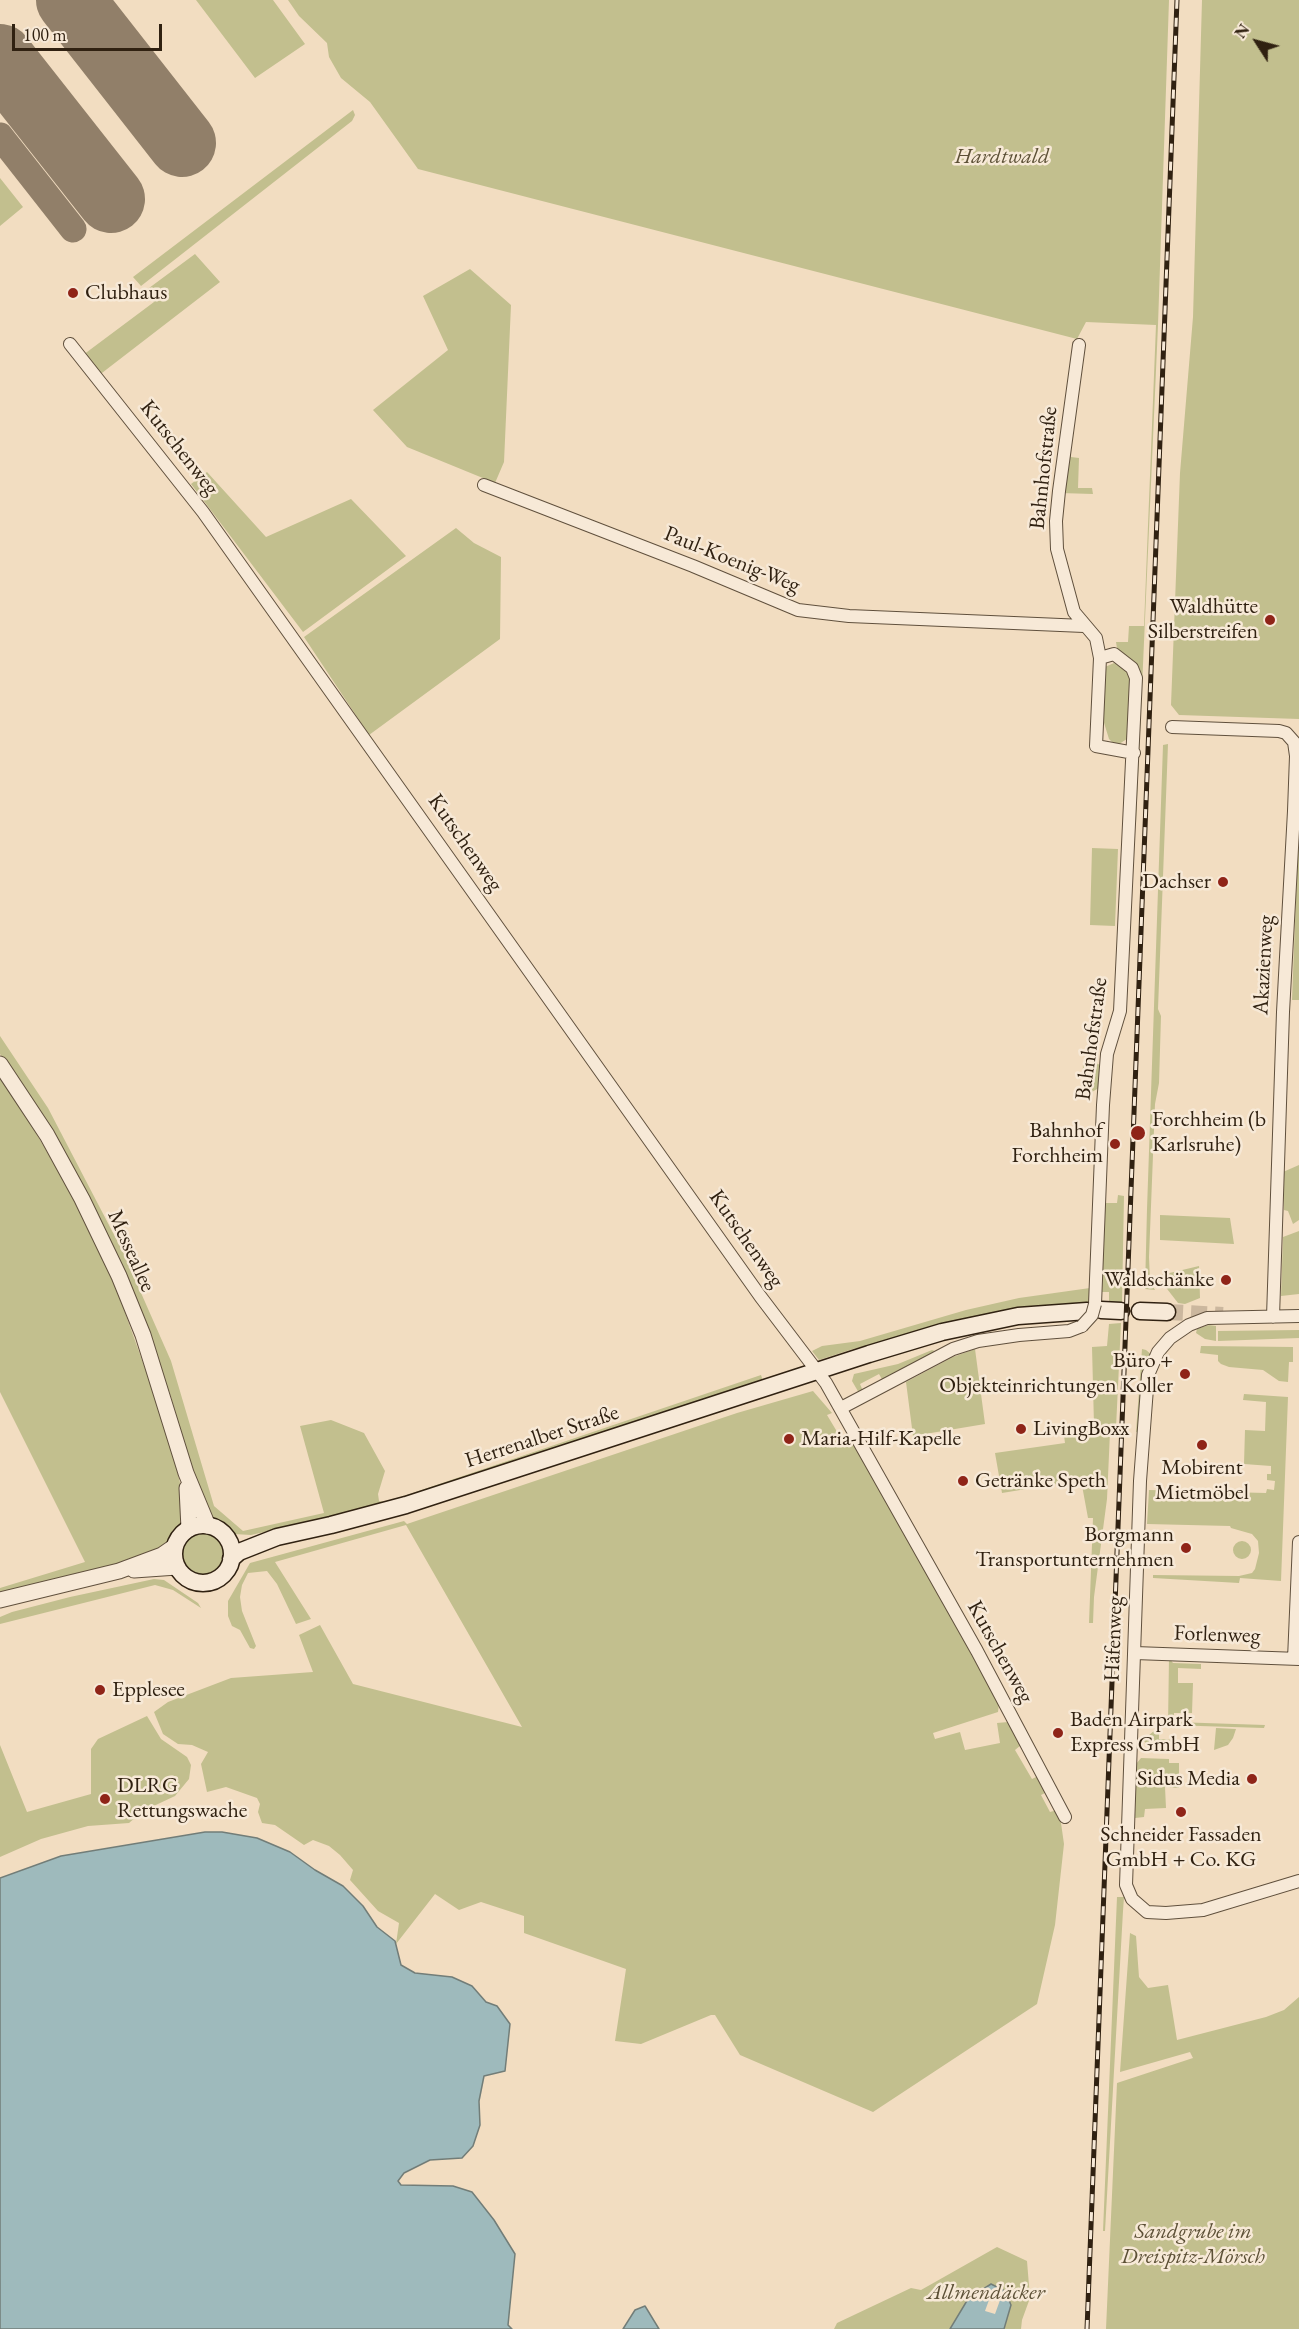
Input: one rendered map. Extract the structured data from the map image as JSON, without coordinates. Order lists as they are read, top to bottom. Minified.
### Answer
{"streets":{"main road":["Herrenalber Straße"],"street":["Kutschenweg","Bahnhofstraße","Paul-Koenig-Weg","Akazienweg","Messeallee","Forlenweg","Häfenweg"]},"crossings":[["Kutschenweg","Herrenalber Straße"],["Bahnhofstraße","Paul-Koenig-Weg"],["Bahnhofstraße","Herrenalber Straße"],["Akazienweg","Häfenweg"],["Messeallee","Herrenalber Straße"],["Forlenweg","Häfenweg"]],"parks":["Hardtwald","Sandgrube im Dreispitz-Mörsch","Allmendäcker"],"places":["Clubhaus","Waldhütte Silberstreifen","Dachser","Forchheim (b Karlsruhe)","Bahnhof Forchheim","Waldschänke","Büro + Objekteinrichtungen Koller","LivingBoxx","Maria-Hilf-Kapelle","Mobirent Mietmöbel","Getränke Speth","Borgmann Transportunternehmen","Epplesee","Baden Airpark Express GmbH","Sidus Media","DLRG Rettungswache","Schneider Fassaden GmbH + Co. KG"],"scale_bar":"100 m","north":"top left"}
